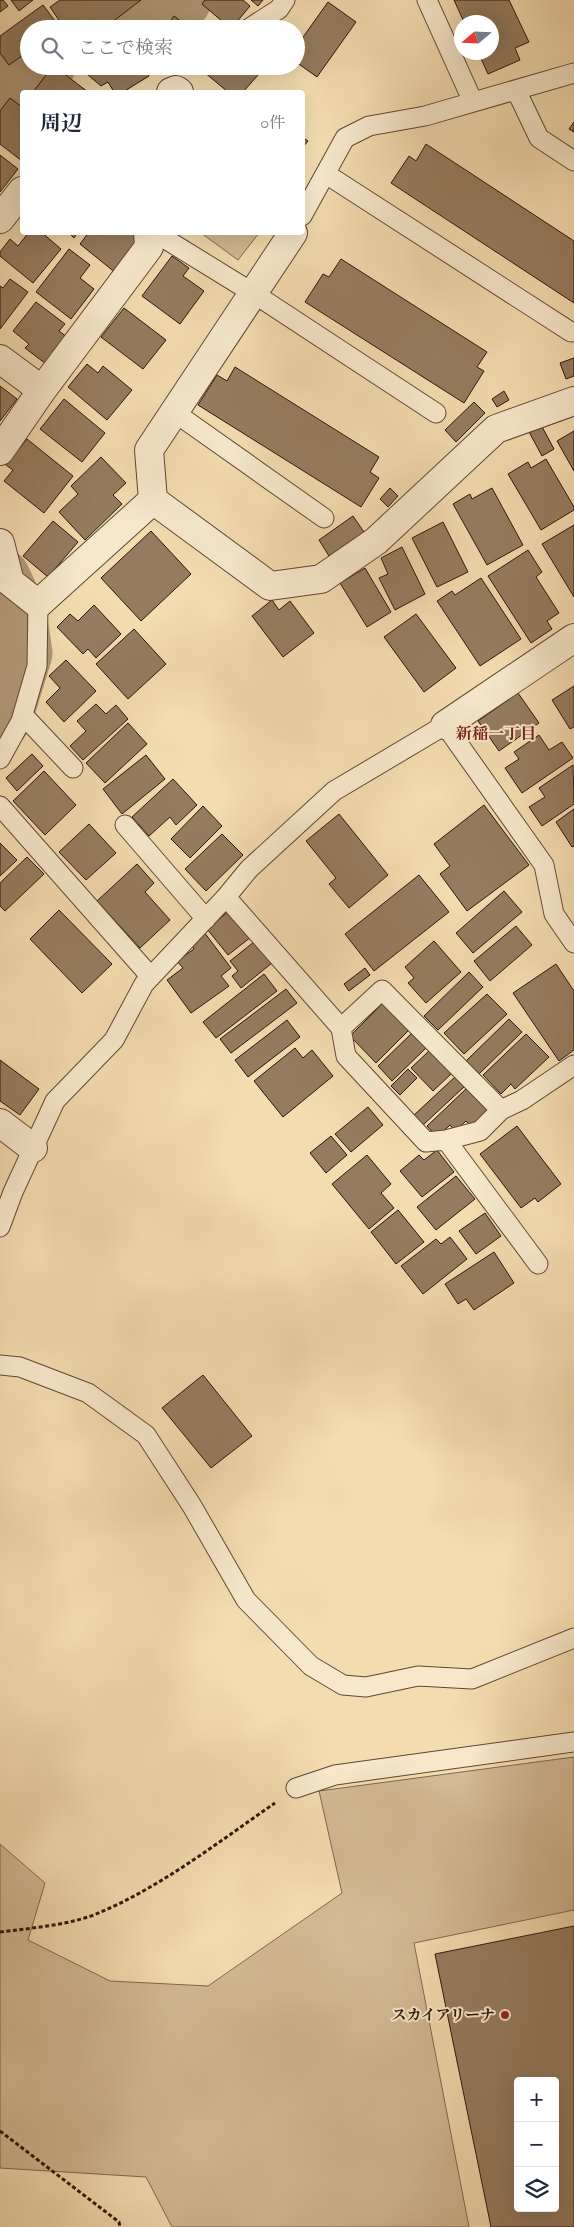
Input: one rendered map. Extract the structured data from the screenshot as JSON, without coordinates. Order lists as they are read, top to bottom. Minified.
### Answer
{"districts":["新稲一丁目"],"places":["スカイアリーナ"],"north":"left","page":{"search":"ここで検索","heading":["周辺","0件"],"map_buttons":["+","−"]}}
